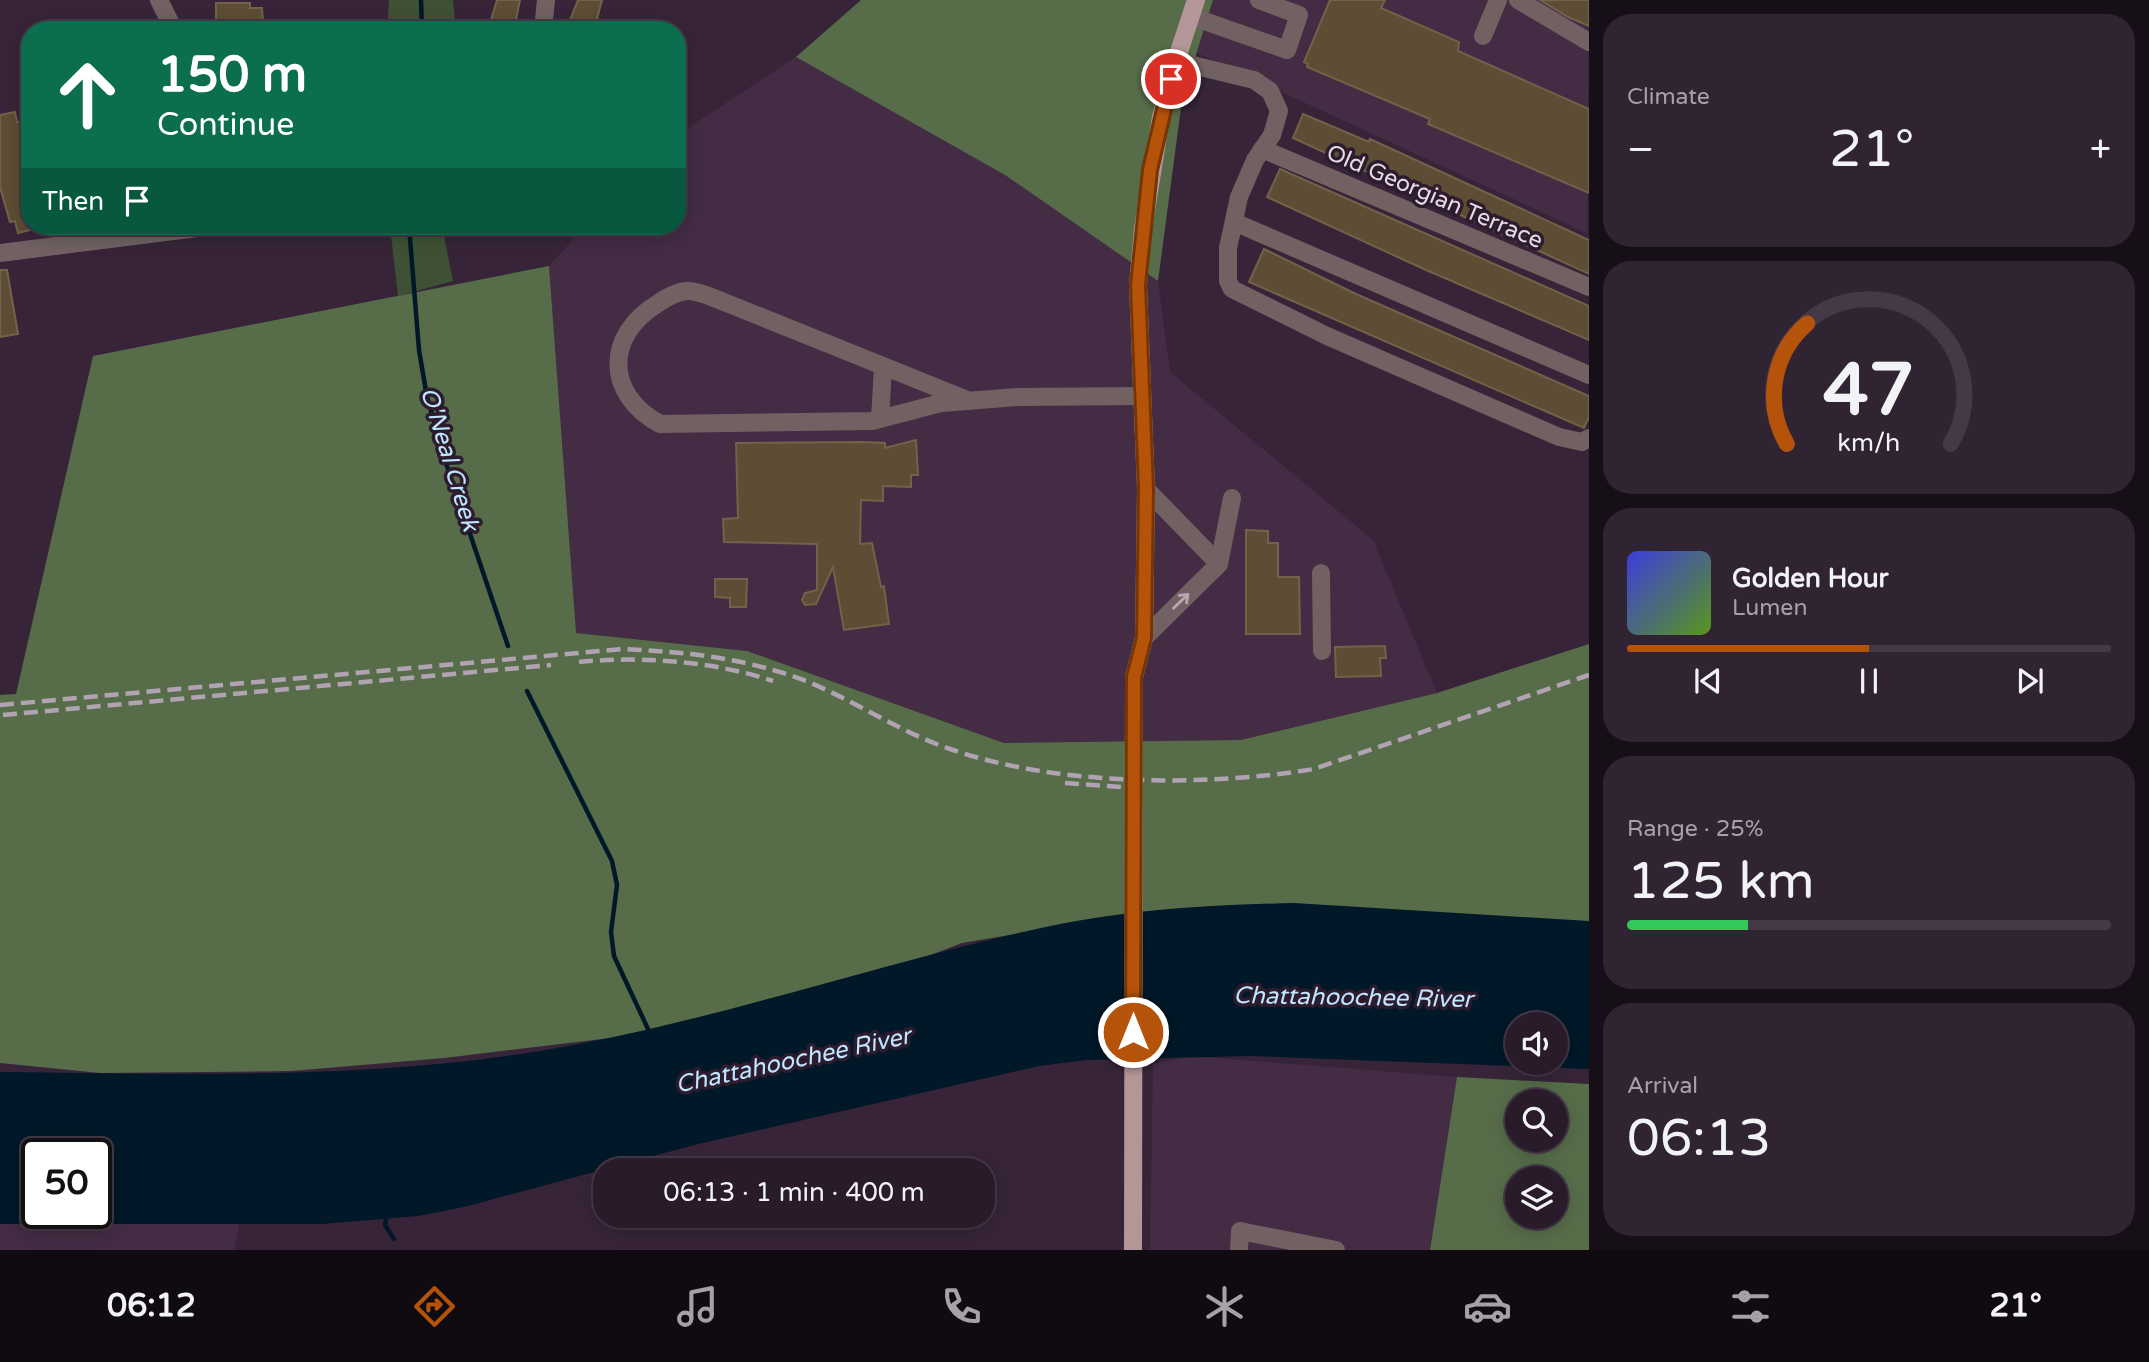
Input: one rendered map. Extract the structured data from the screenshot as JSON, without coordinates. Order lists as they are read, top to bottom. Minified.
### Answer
{"streets":{"street":["Old Georgian Terrace"]},"water":["O'Neal Creek","Chattahoochee River"],"page":{"tile":["Climate",["Range · 25%","125 km"],["Arrival","06:13"]],"turn":["150 m","Continue"],"heat":["−","21°","+"],"then":"Then","song":["Golden Hour","Lumen"],"limit":"50","trip":"06:13 · 1 min · 400 m","tabs":["06:12","21°"],"gauge":["47","km/h"]}}
